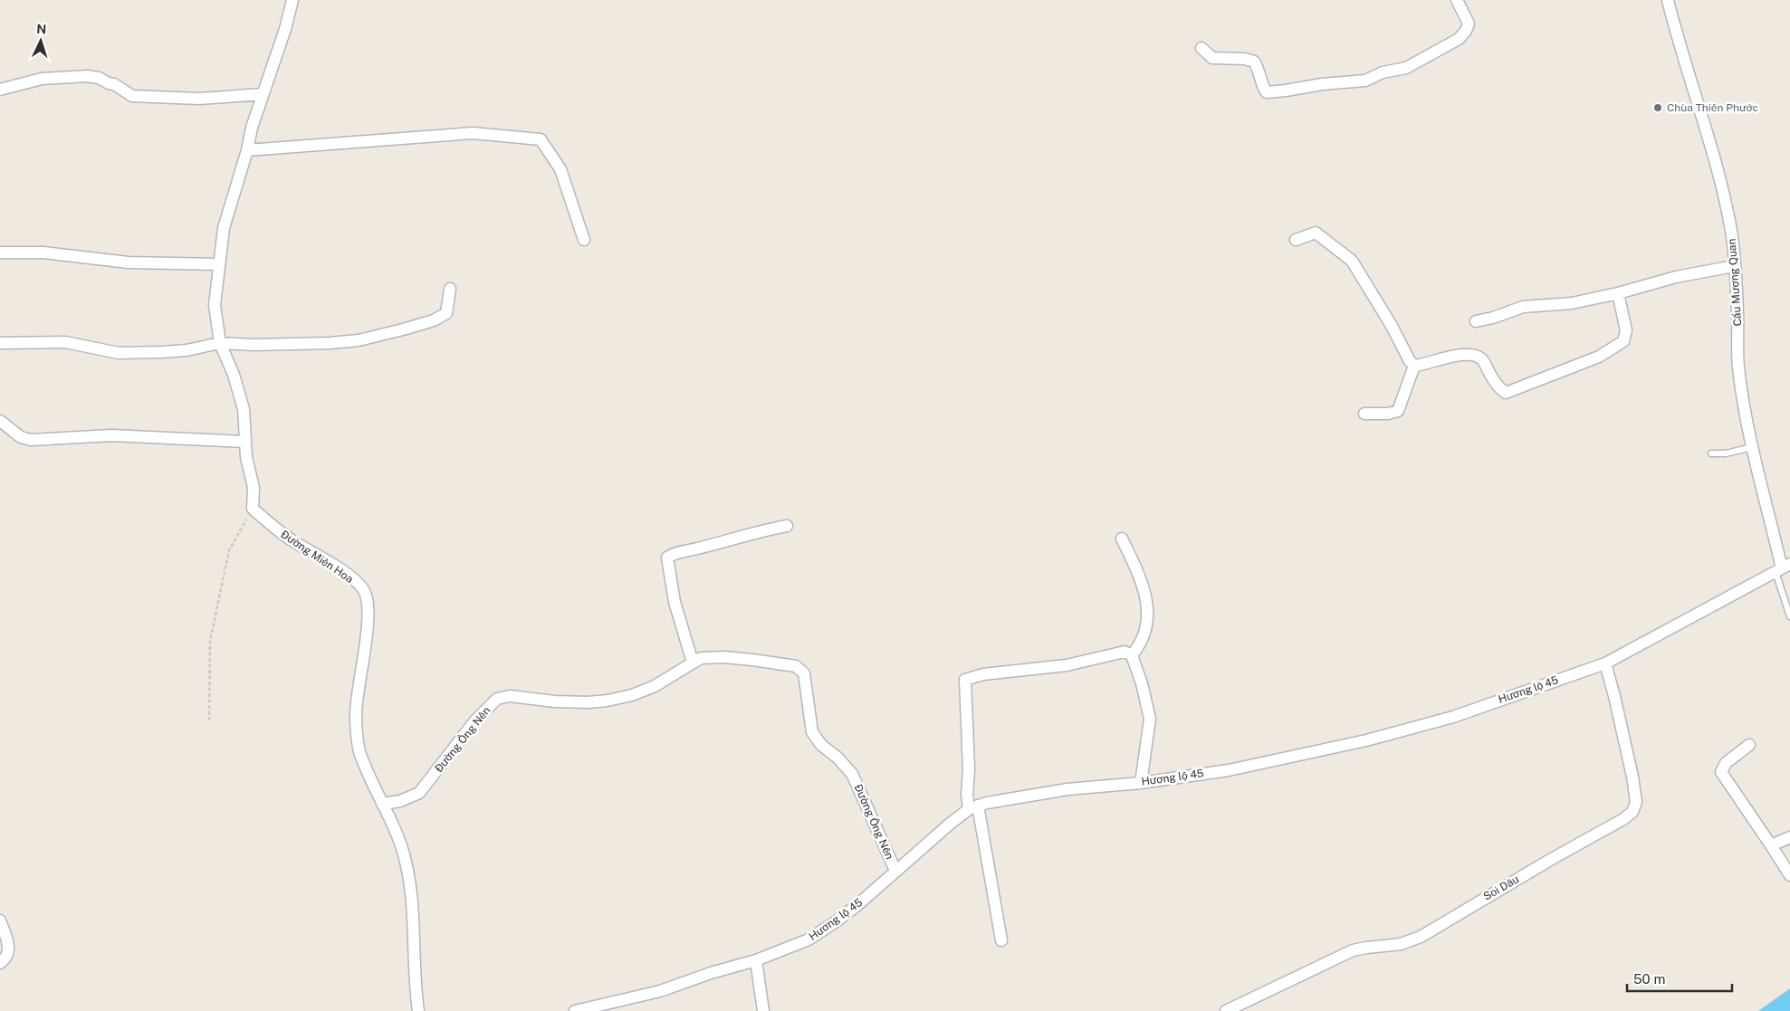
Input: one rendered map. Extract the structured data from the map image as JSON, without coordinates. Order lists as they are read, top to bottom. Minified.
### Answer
{"streets":{"street":["Cầu Mương Quan","Đường Miên Hoa","Hương lộ 45","Đường Ông Nên","Soi Dâu"]},"crossings":[["Cầu Mương Quan","Hương lộ 45"],["Đường Miên Hoa","Đường Ông Nên"],["Hương lộ 45","Đường Ông Nên"],["Hương lộ 45","Soi Dâu"]],"places":["Chùa Thiên Phước"],"scale_bar":"50 m","north":"top"}
